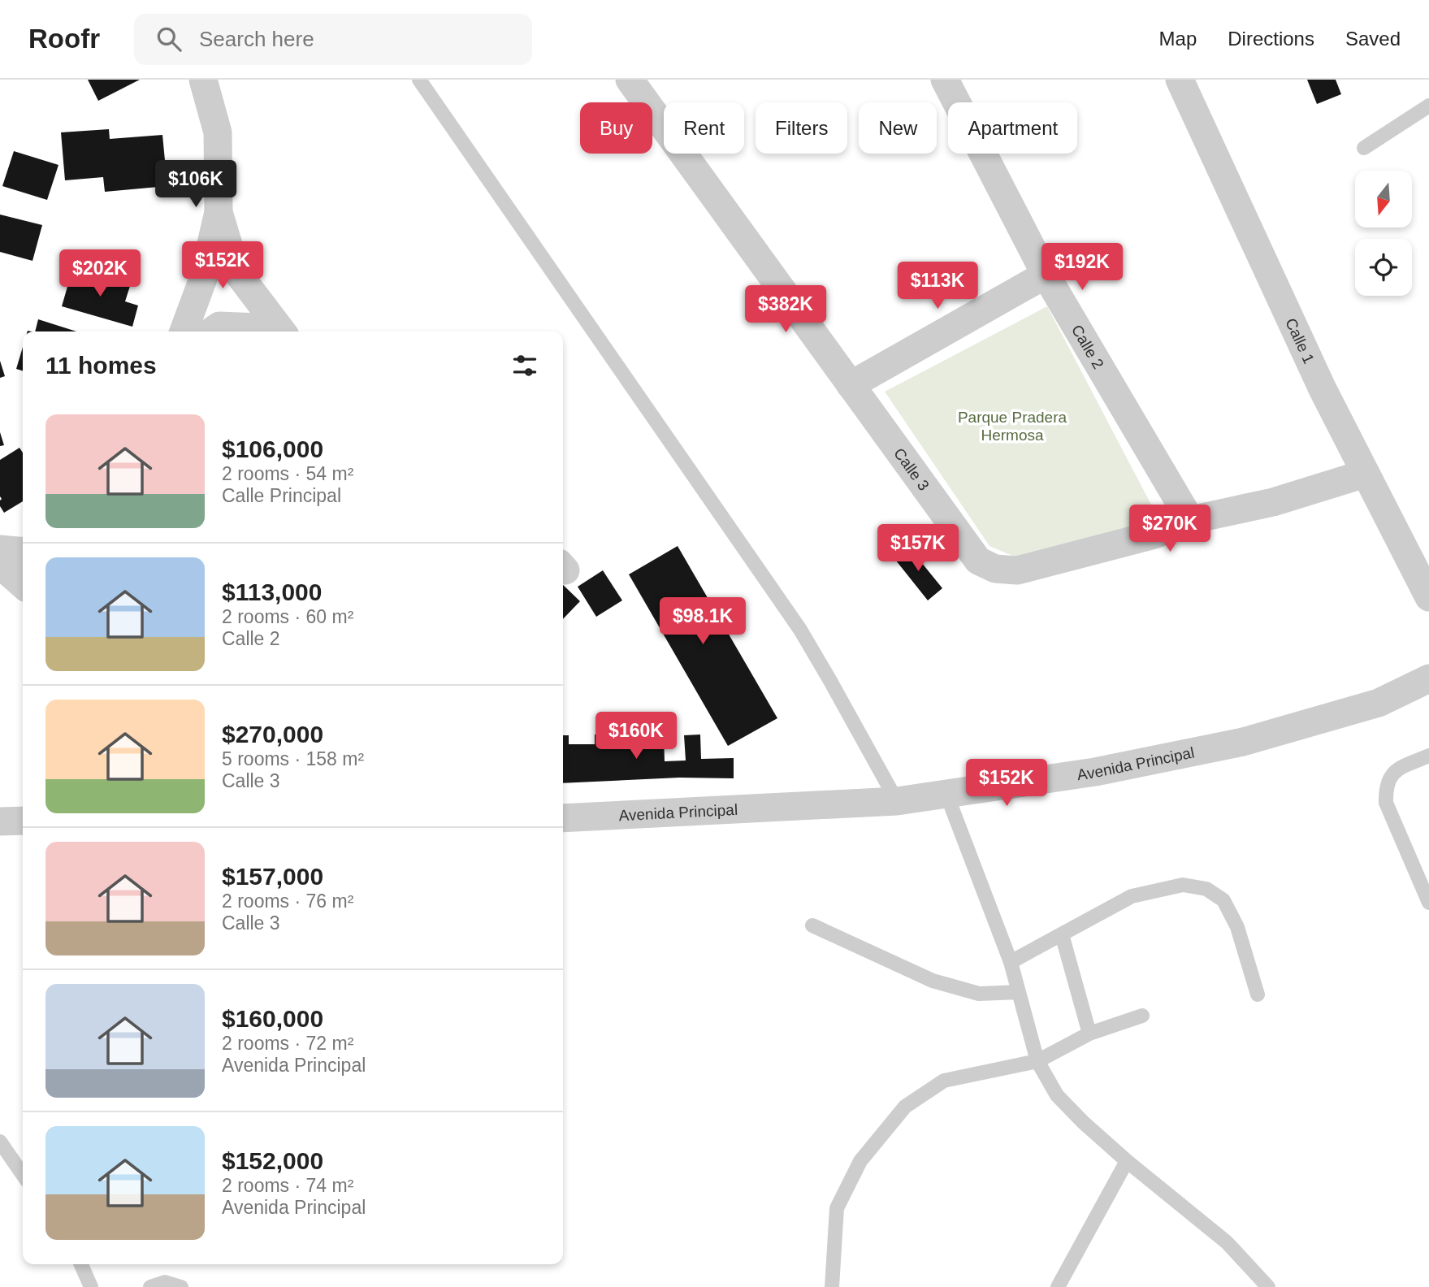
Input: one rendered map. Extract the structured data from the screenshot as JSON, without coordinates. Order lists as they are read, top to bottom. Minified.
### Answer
{"streets":{"street":["Calle 1","Calle 2","Calle 3","Avenida Principal"]},"crossings":[["Calle 1","Calle 3"],["Calle 2","Calle 3"]],"parks":["Parque Pradera Hermosa"],"north":"bottom","page":{"header":"Roofr","search":"Search here","nav":["Map","Directions","Saved"],"chip":["Buy","Rent","Filters","New","Apartment"],"price":["$106K","$152K","$192K","$202K","$113K","$382K","$270K","$157K","$98.1K","$160K","$152K"],"heading":"11 homes","list":[{"name":"$106,000","note":"2 rooms · 54 m² · Calle Principal"},{"name":"$113,000","note":"2 rooms · 60 m² · Calle 2"},{"name":"$270,000","note":"5 rooms · 158 m² · Calle 3"},{"name":"$157,000","note":"2 rooms · 76 m² · Calle 3"},{"name":"$160,000","note":"2 rooms · 72 m² · Avenida Principal"},{"name":"$152,000","note":"2 rooms · 74 m² · Avenida Principal"}]}}
